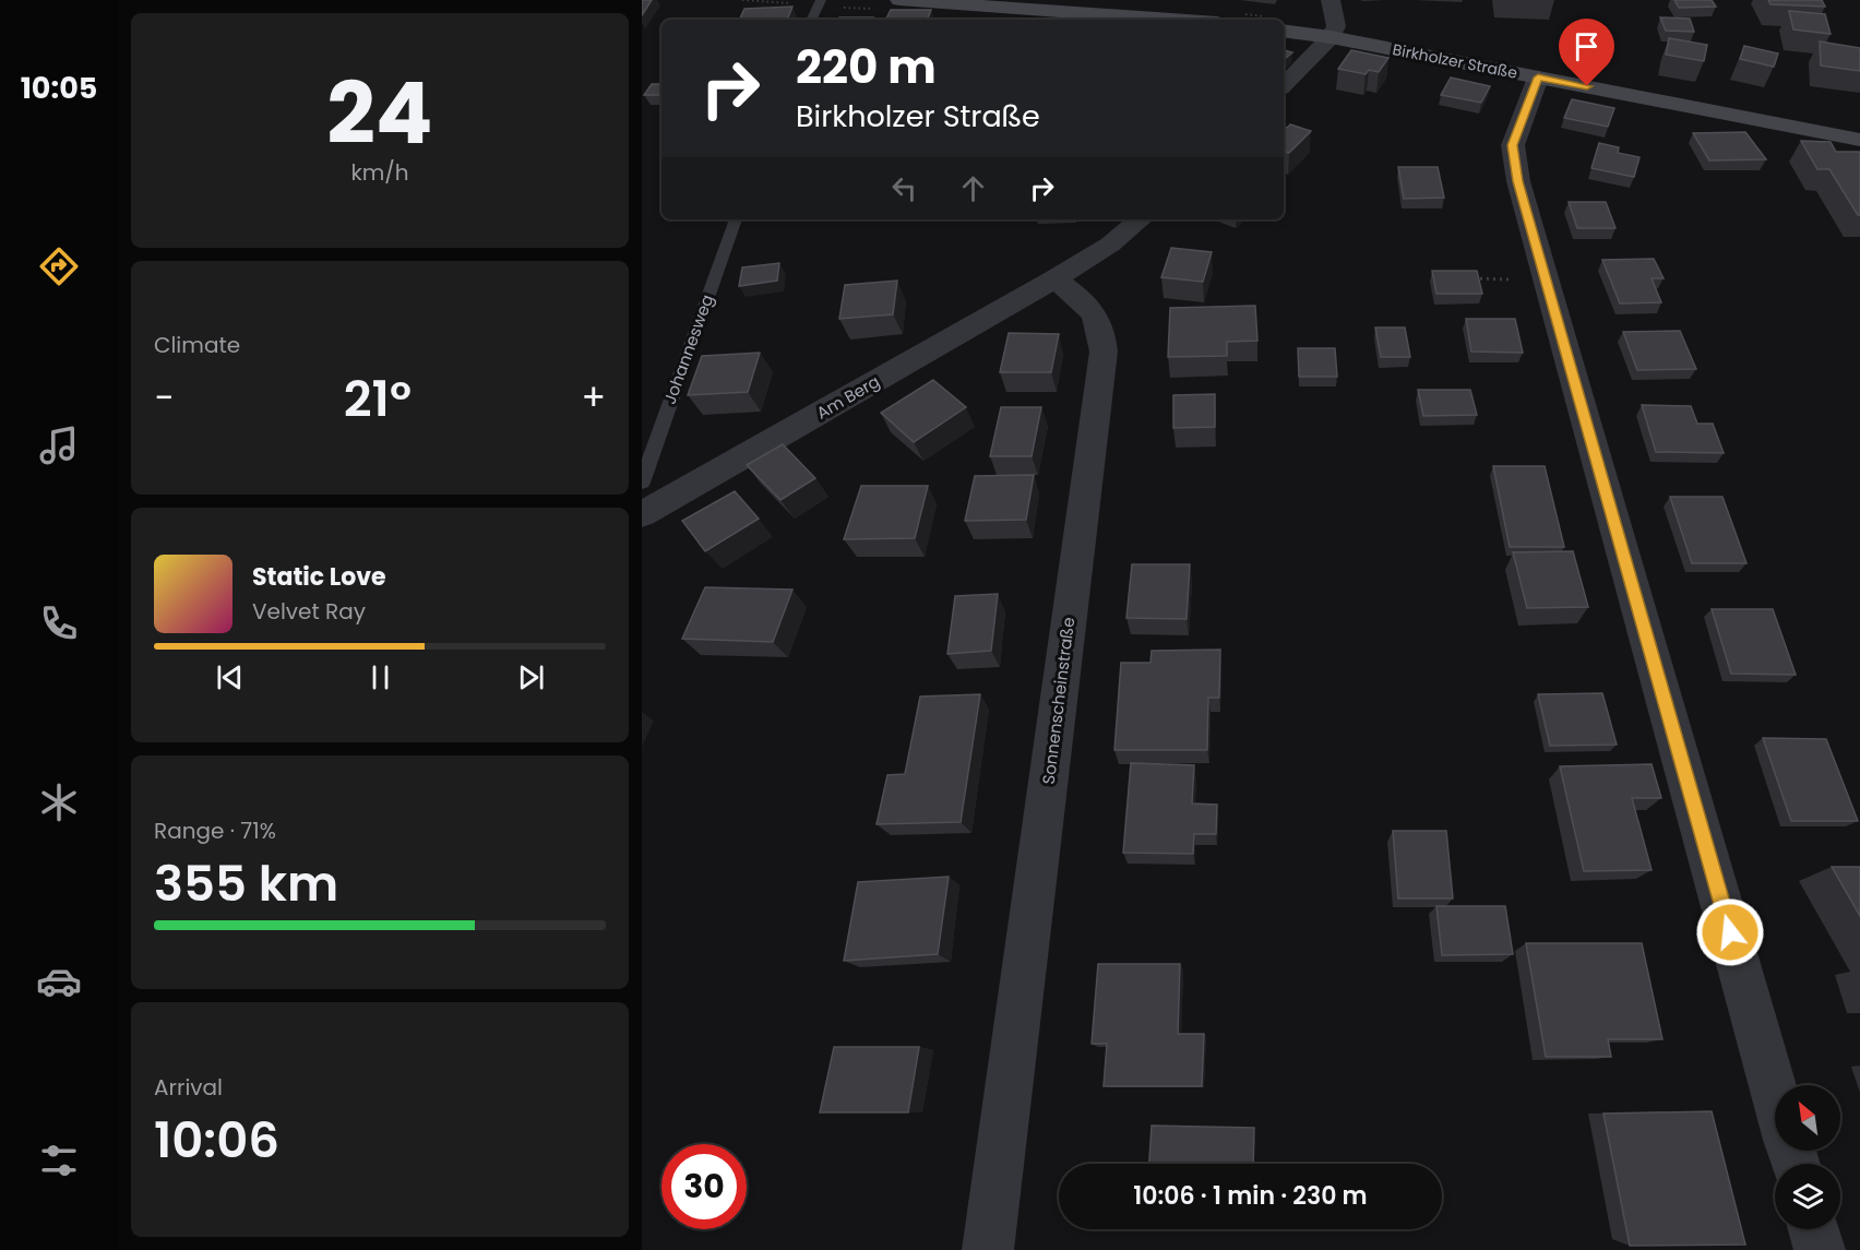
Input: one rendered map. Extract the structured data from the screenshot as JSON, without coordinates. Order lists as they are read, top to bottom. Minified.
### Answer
{"streets":{"street":["Birkholzer Straße","Am Berg","Sonnenscheinstraße"],"lane":["Johannesweg"]},"crossings":[["Am Berg","Sonnenscheinstraße"]],"north":"top left","page":{"tabs":"10:05","tile":[["24","km/h"],"Climate",["Range · 71%","355 km"],["Arrival","10:06"]],"turn":["220 m","Birkholzer Straße"],"heat":["−","21°","+"],"song":["Static Love","Velvet Ray"],"limit":"30","trip":"10:06 · 1 min · 230 m"}}
